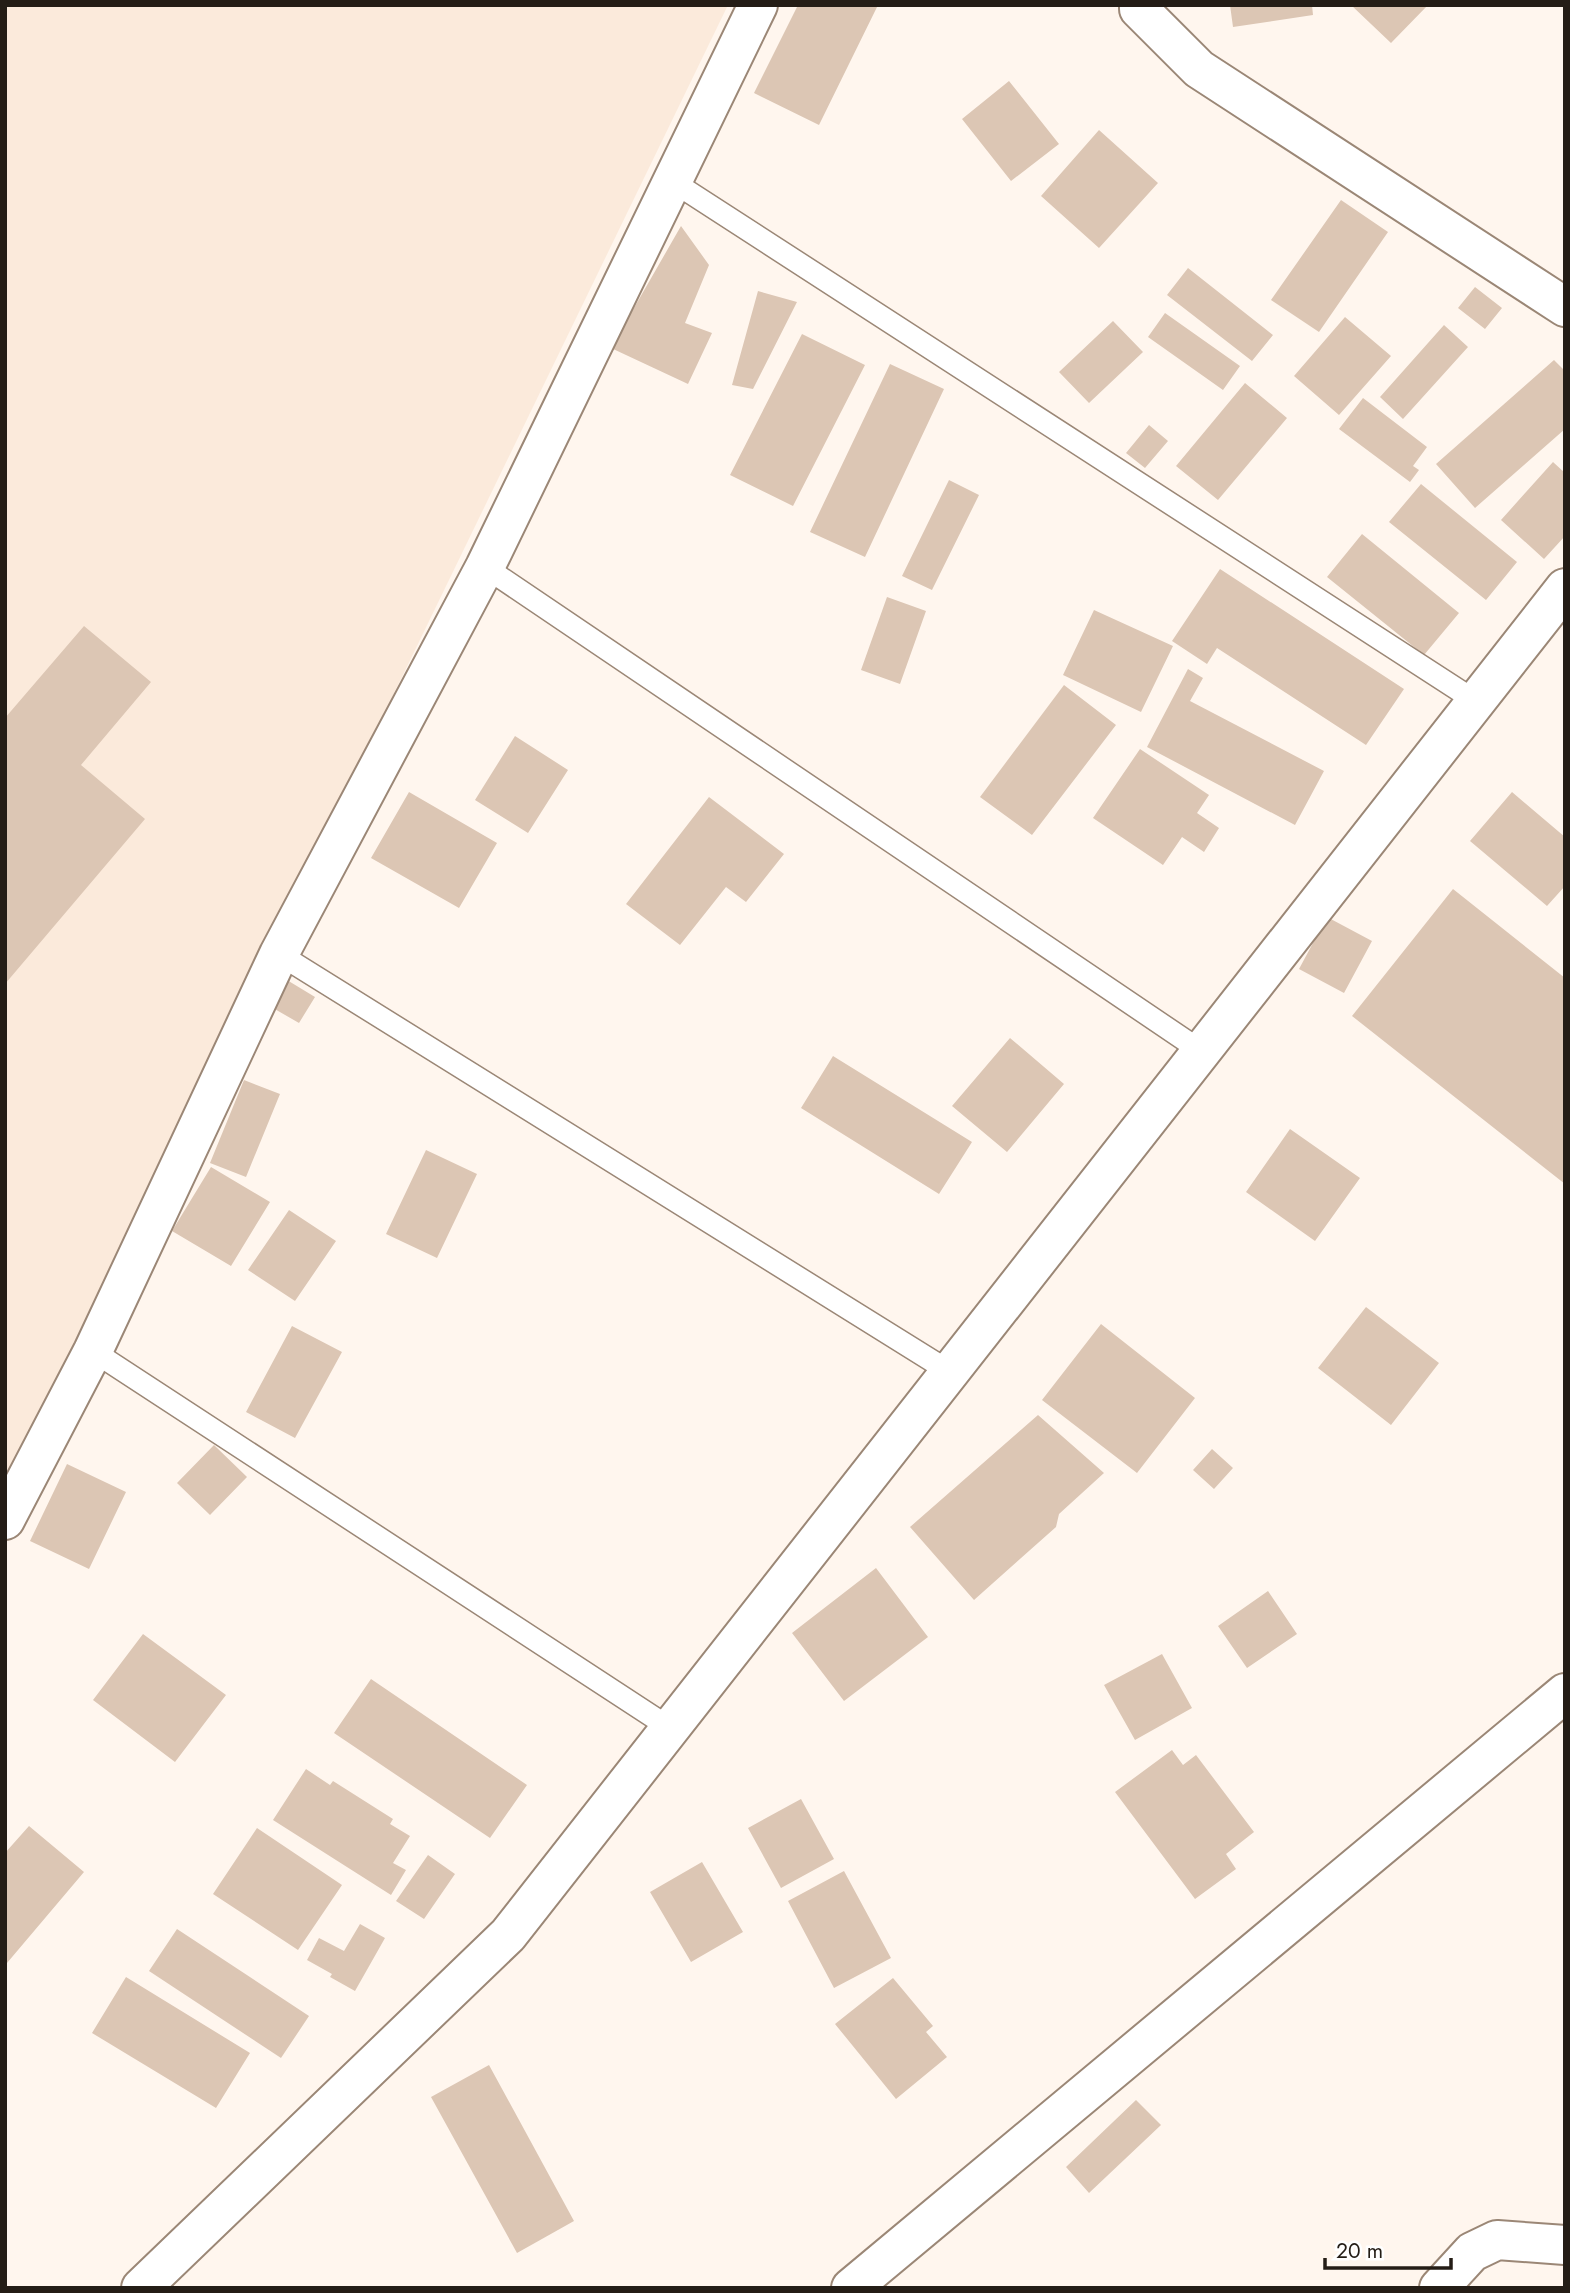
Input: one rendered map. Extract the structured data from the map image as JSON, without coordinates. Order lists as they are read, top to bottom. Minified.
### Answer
{"scale_bar":"20 m"}
